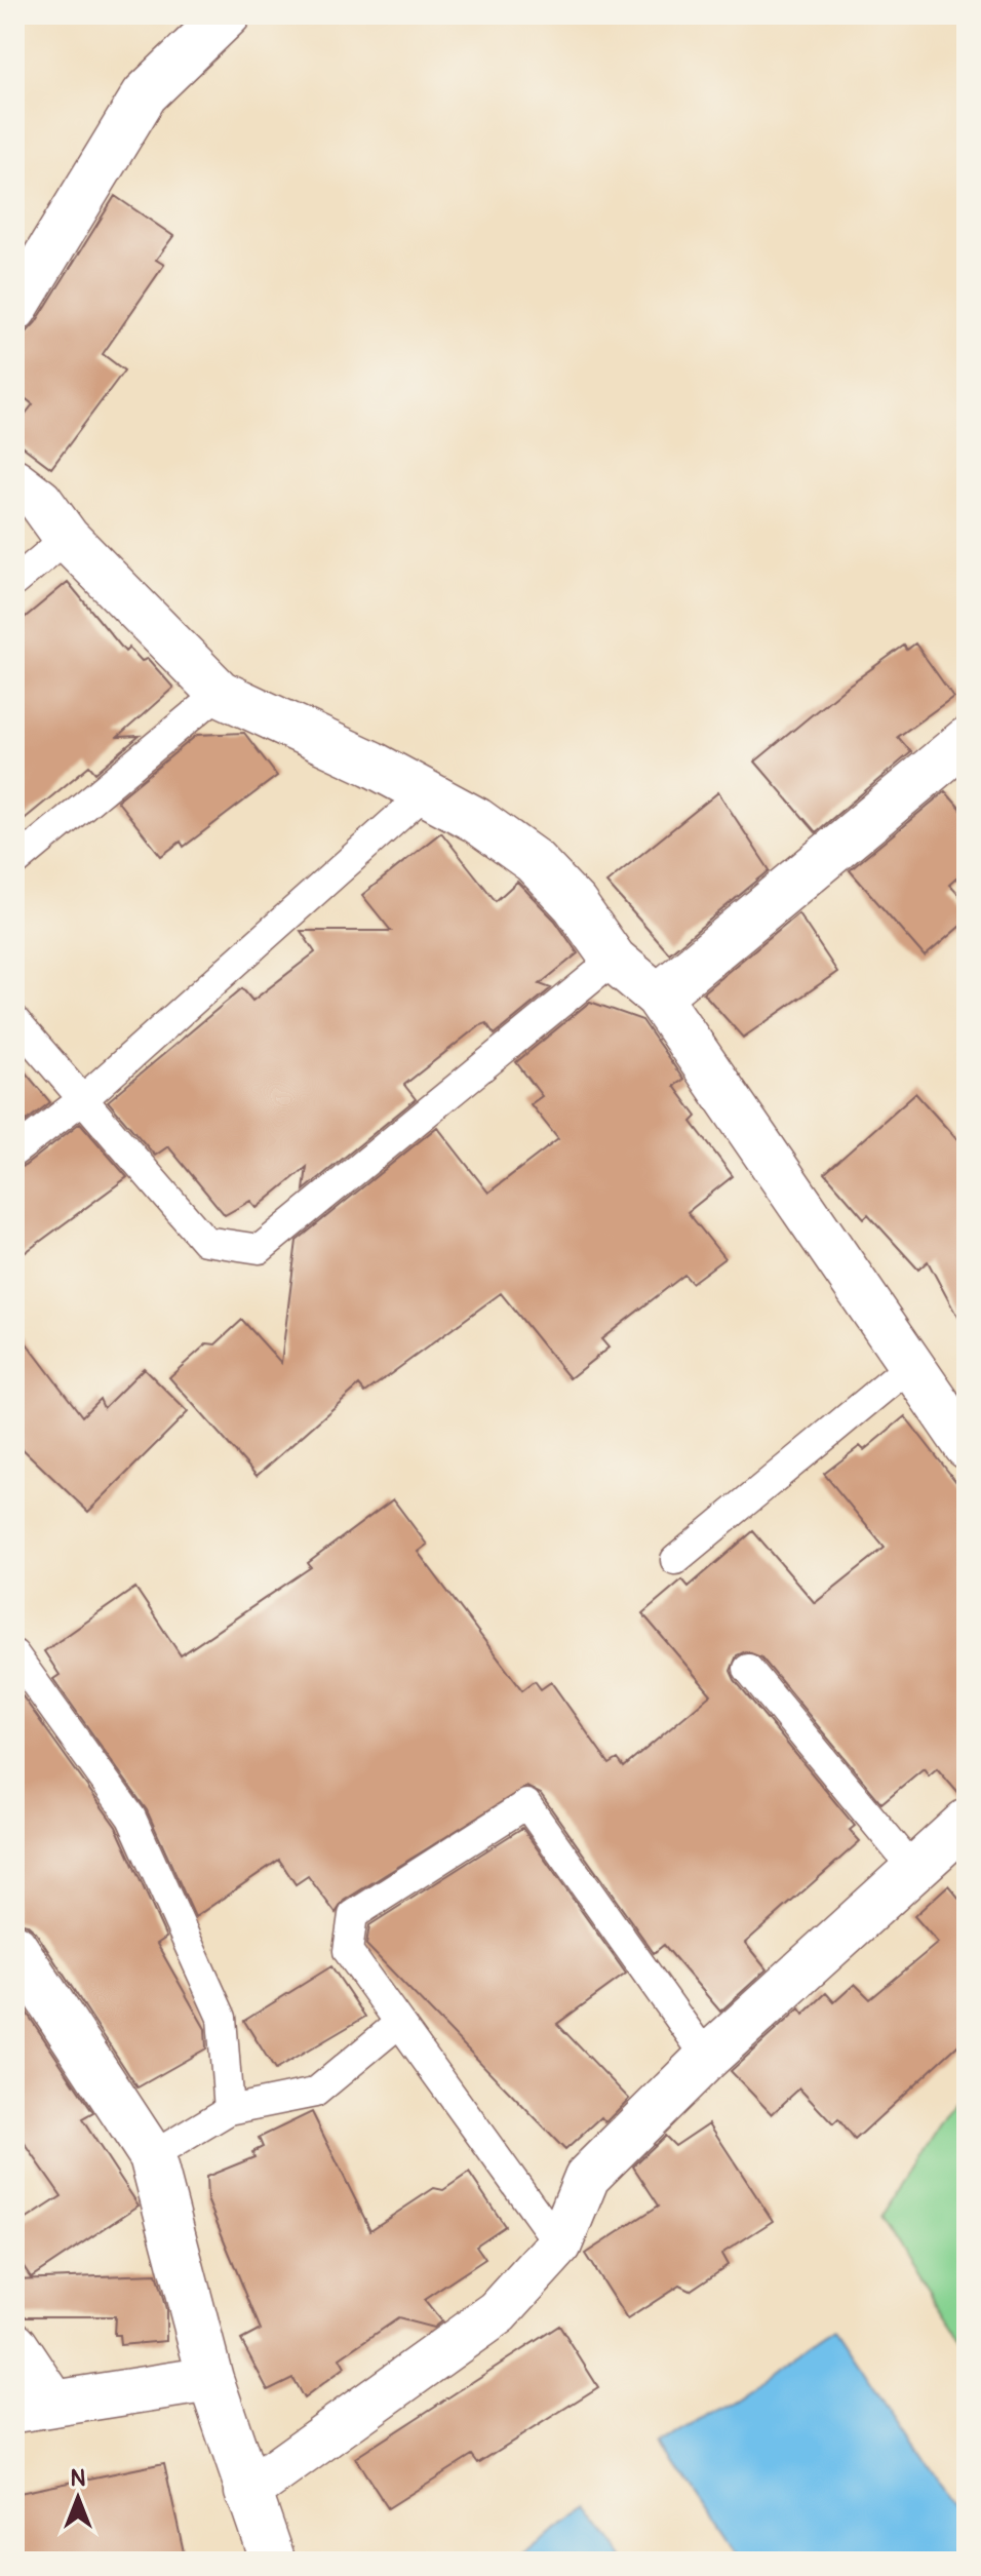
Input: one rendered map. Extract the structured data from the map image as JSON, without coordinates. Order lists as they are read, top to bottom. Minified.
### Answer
{"north":"top"}
